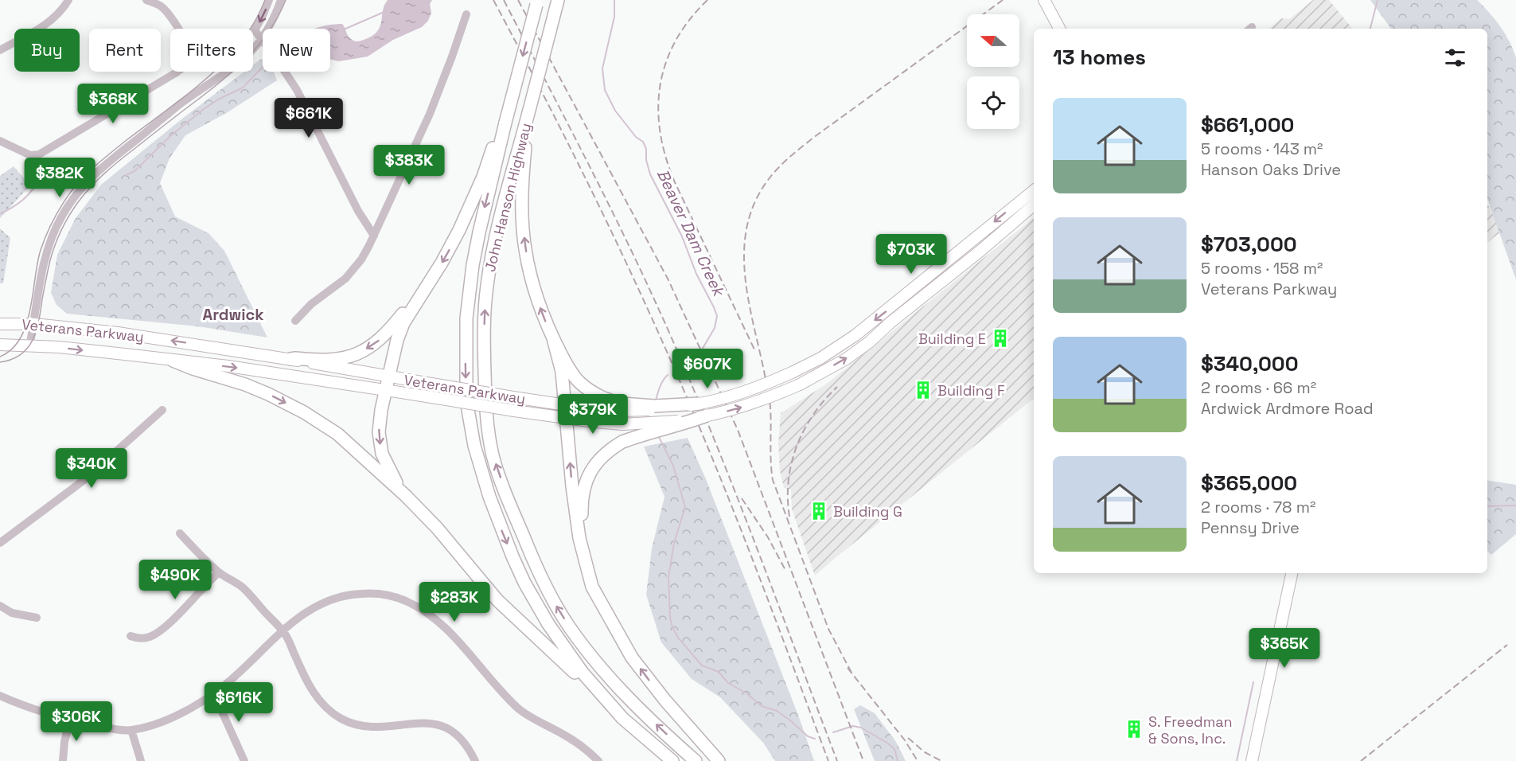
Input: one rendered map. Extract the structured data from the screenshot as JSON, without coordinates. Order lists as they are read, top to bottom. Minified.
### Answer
{"streets":{"highway":["John Hanson Highway"],"main road":["Veterans Parkway"]},"districts":["Ardwick"],"water":["Beaver Dam Creek"],"places":{"building":["Building E","Building F","Building G","S. Freedman & Sons, Inc."]},"north":"left","page":{"chip":["Buy","Rent","Filters","New"],"heading":"13 homes","price":["$368K","$661K","$383K","$382K","$703K","$607K","$379K","$340K","$490K","$283K","$365K","$616K","$306K"],"list":[{"name":"$661,000","note":"5 rooms · 143 m² · Hanson Oaks Drive"},{"name":"$703,000","note":"5 rooms · 158 m² · Veterans Parkway"},{"name":"$340,000","note":"2 rooms · 66 m² · Ardwick Ardmore Road"},{"name":"$365,000","note":"2 rooms · 78 m² · Pennsy Drive"}]}}
